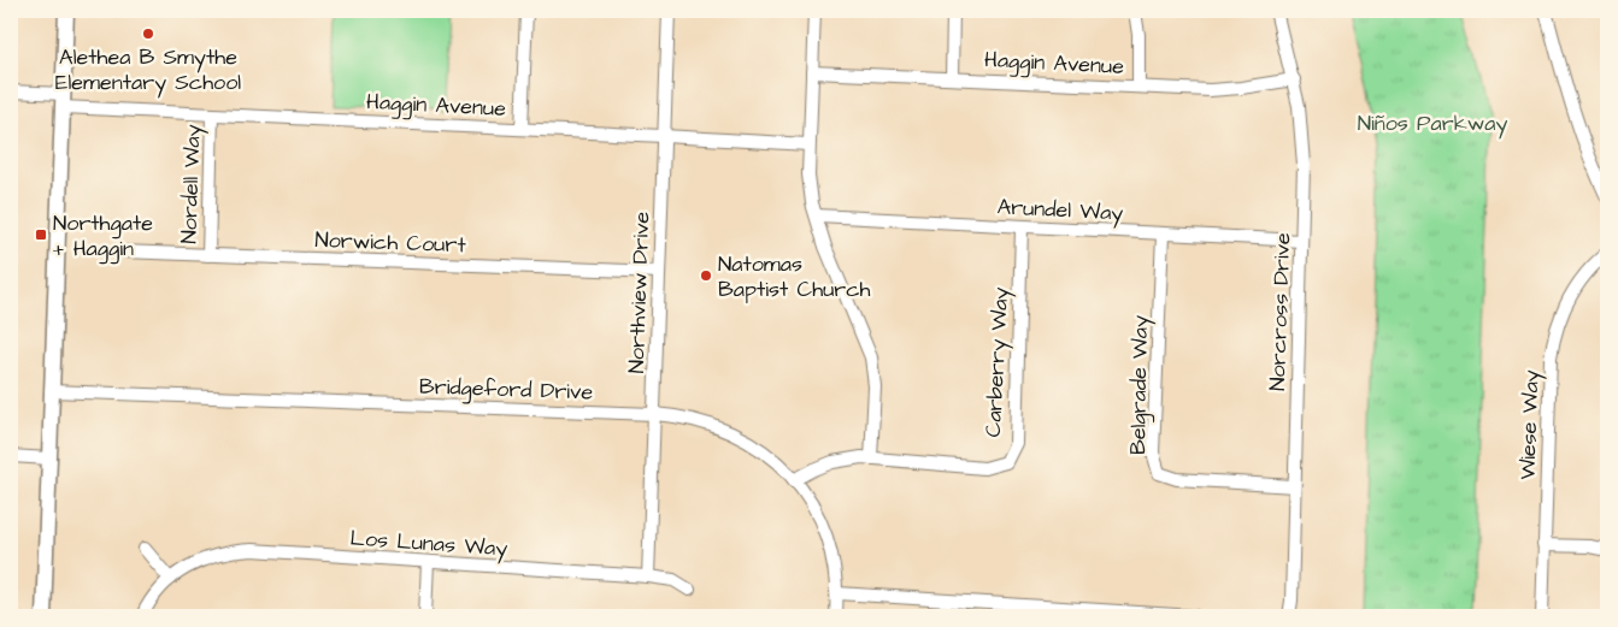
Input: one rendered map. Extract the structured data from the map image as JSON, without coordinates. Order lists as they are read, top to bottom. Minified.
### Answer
{"streets":{"street":["Haggin Avenue","Nordell Way","Arundel Way","Norwich Court","Northview Drive","Norcross Drive","Carberry Way","Belgrade Way","Bridgeford Drive","Wiese Way","Los Lunas Way"]},"crossings":[["Haggin Avenue","Nordell Way"],["Haggin Avenue","Northview Drive"],["Haggin Avenue","Norcross Drive"],["Nordell Way","Norwich Court"],["Arundel Way","Norcross Drive"],["Arundel Way","Carberry Way"],["Arundel Way","Belgrade Way"],["Norwich Court","Northview Drive"],["Northview Drive","Bridgeford Drive"],["Northview Drive","Los Lunas Way"],["Norcross Drive","Belgrade Way"],["Carberry Way","Bridgeford Drive"]],"parks":["Niños Parkway"],"places":{"other":["Alethea B Smythe Elementary School","Natomas Baptist Church"],"transit":["Northgate + Haggin"]}}
